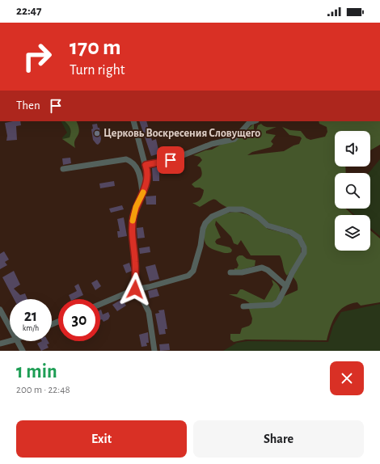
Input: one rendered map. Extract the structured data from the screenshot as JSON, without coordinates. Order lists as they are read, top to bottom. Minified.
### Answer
{"places":["Церковь Воскресения Словущего"],"page":{"status":"22:47","turn":["170 m","Turn right"],"then":"Then","speed":"21 km/h","limit":"30","heading":["1 min","200 m · 22:48"],"buttons":["Exit","Share"]}}
